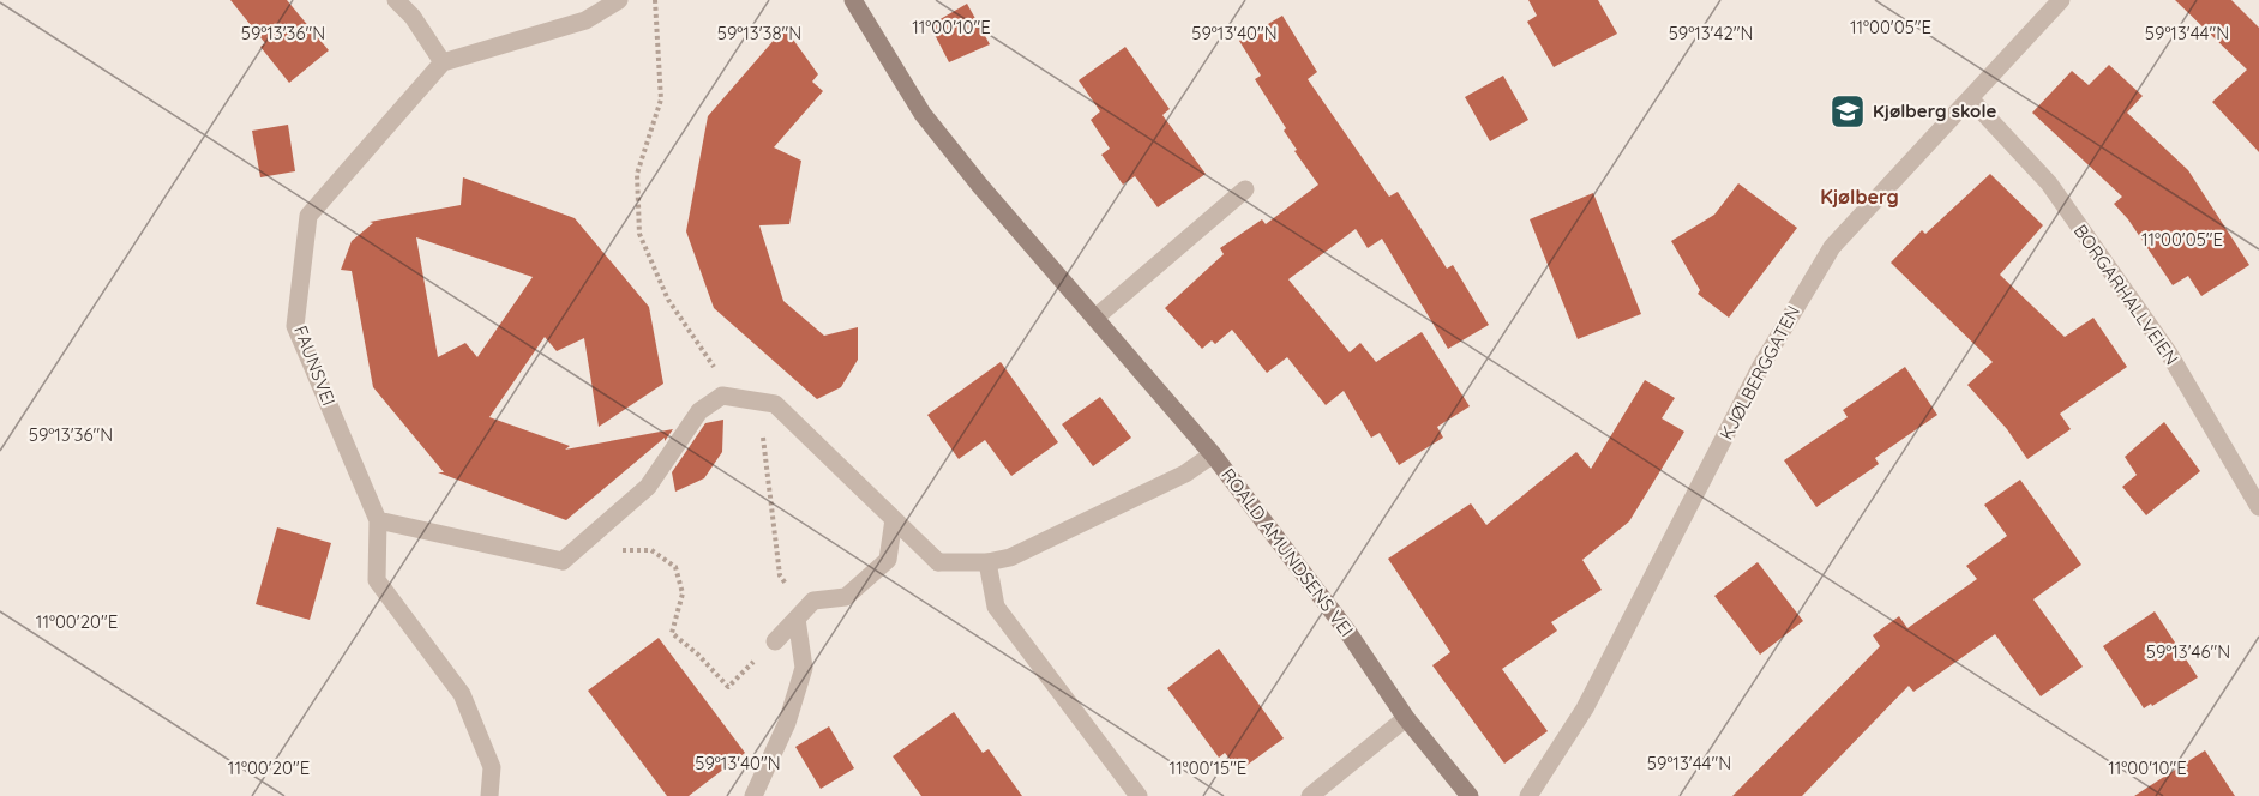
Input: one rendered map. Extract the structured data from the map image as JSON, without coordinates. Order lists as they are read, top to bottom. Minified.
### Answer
{"streets":{"street":["BORGARHALLVEIEN","FAUNSVEI","KJØLBERGGATEN","ROALD AMUNDSENS VEI"]},"crossings":[["BORGARHALLVEIEN","KJØLBERGGATEN"]],"districts":["Kjølberg"],"places":{"school or university":["Kjølberg skole"]},"coordinates":["11°00'10\"E","11°00'05\"E","59°13'44\"N","59°13'36\"N","59°13'38\"N","59°13'40\"N","59°13'42\"N","11°00'20\"E","59°13'46\"N","11°00'15\"E"]}
